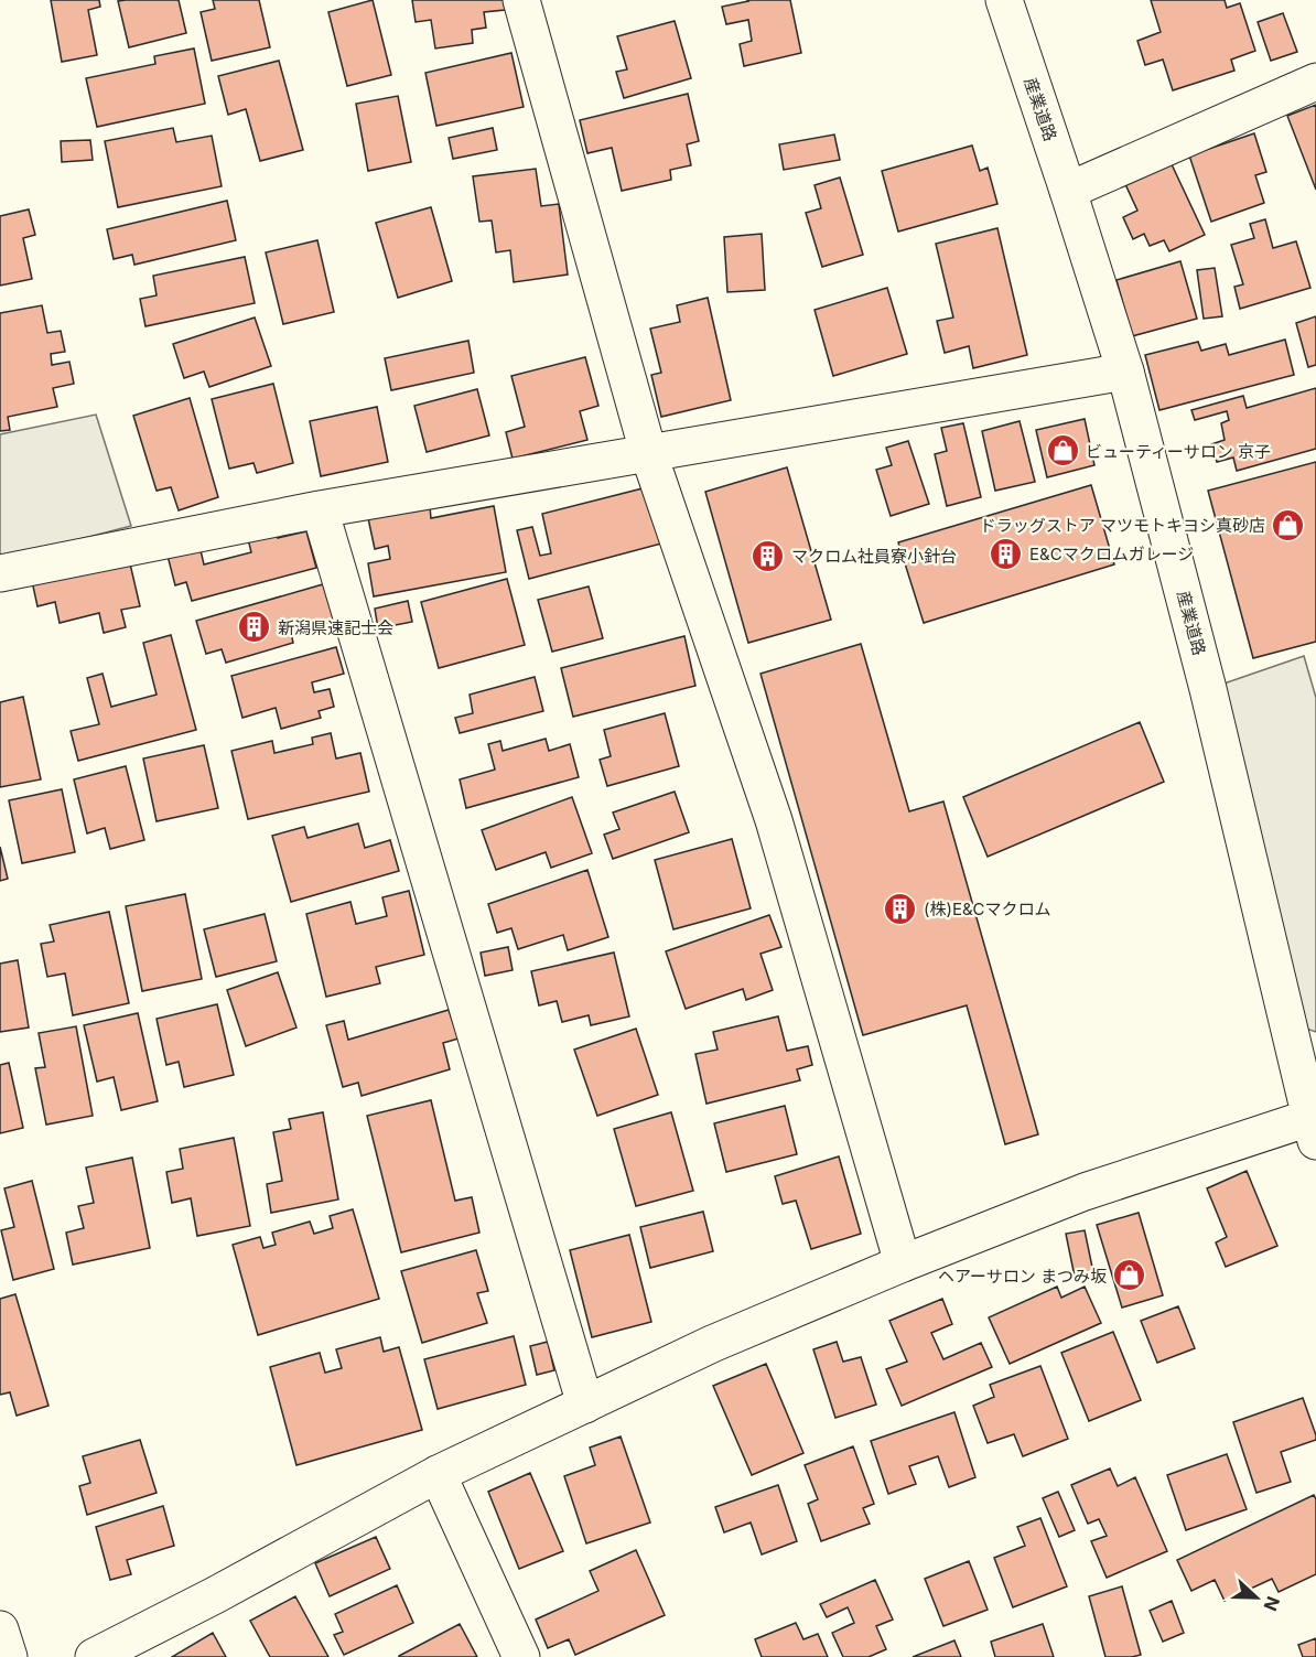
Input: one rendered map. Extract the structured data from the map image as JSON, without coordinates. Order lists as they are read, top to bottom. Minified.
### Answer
{"streets":{"street":["産業道路"]},"places":{"shop":["ビューティーサロン 京子","ドラッグストア マツモトキヨシ真砂店","ヘアーサロン まつみ坂"],"building":["E&Cマクロムガレージ","マクロム社員寮小針台","新潟県速記士会","(株)E&Cマクロム"]},"north":"right"}
